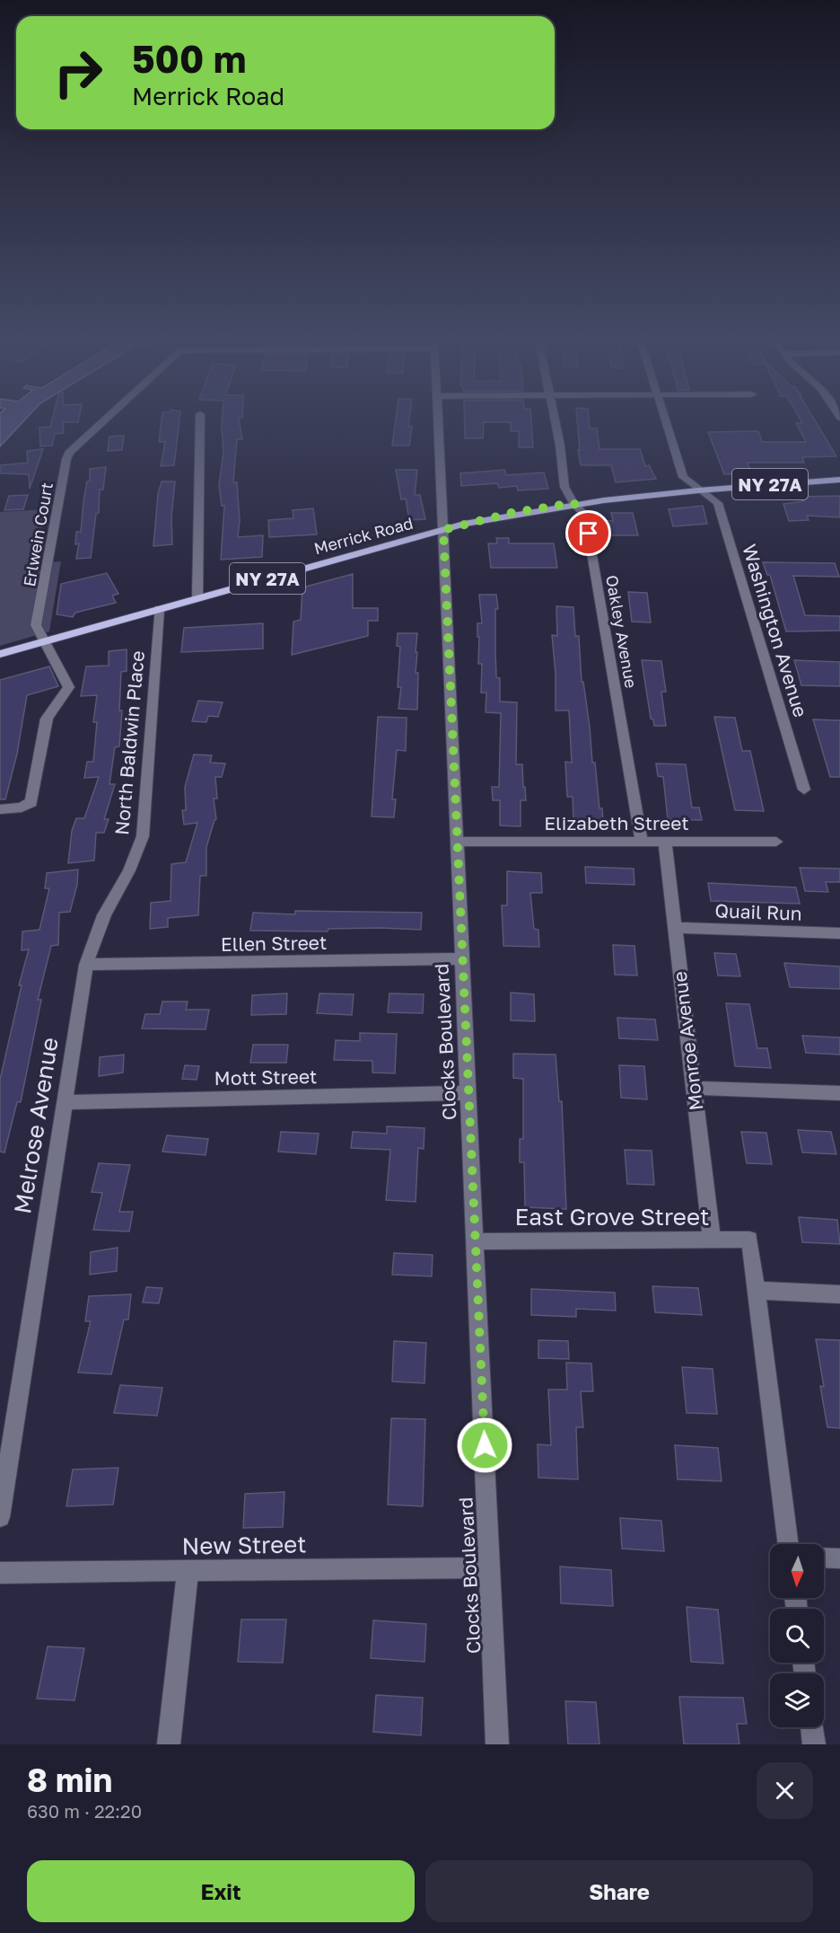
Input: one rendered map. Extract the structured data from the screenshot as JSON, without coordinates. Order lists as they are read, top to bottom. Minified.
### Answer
{"streets":{"main road":["NY 27A","Merrick Road"],"street":["Erlwein Court","Washington Avenue","Oakley Avenue","North Baldwin Place","Elizabeth Street","Quail Run","Ellen Street","Monroe Avenue","Clocks Boulevard","Mott Street","Melrose Avenue","East Grove Street","New Street"]},"crossings":[["Erlwein Court","Merrick Road"],["Merrick Road","Washington Avenue"],["Merrick Road","Oakley Avenue"],["Merrick Road","North Baldwin Place"],["Merrick Road","Clocks Boulevard"],["Oakley Avenue","Elizabeth Street"],["North Baldwin Place","Ellen Street"],["North Baldwin Place","Melrose Avenue"],["Elizabeth Street","Monroe Avenue"],["Elizabeth Street","Clocks Boulevard"],["Quail Run","Monroe Avenue"],["Ellen Street","Clocks Boulevard"],["Ellen Street","Melrose Avenue"],["Monroe Avenue","East Grove Street"],["Clocks Boulevard","Mott Street"],["Clocks Boulevard","East Grove Street"],["Clocks Boulevard","New Street"],["Mott Street","Melrose Avenue"]],"north":"bottom","page":{"turn":["500 m","Merrick Road"],"heading":["8 min","630 m · 22:20"],"buttons":["Exit","Share"]}}
